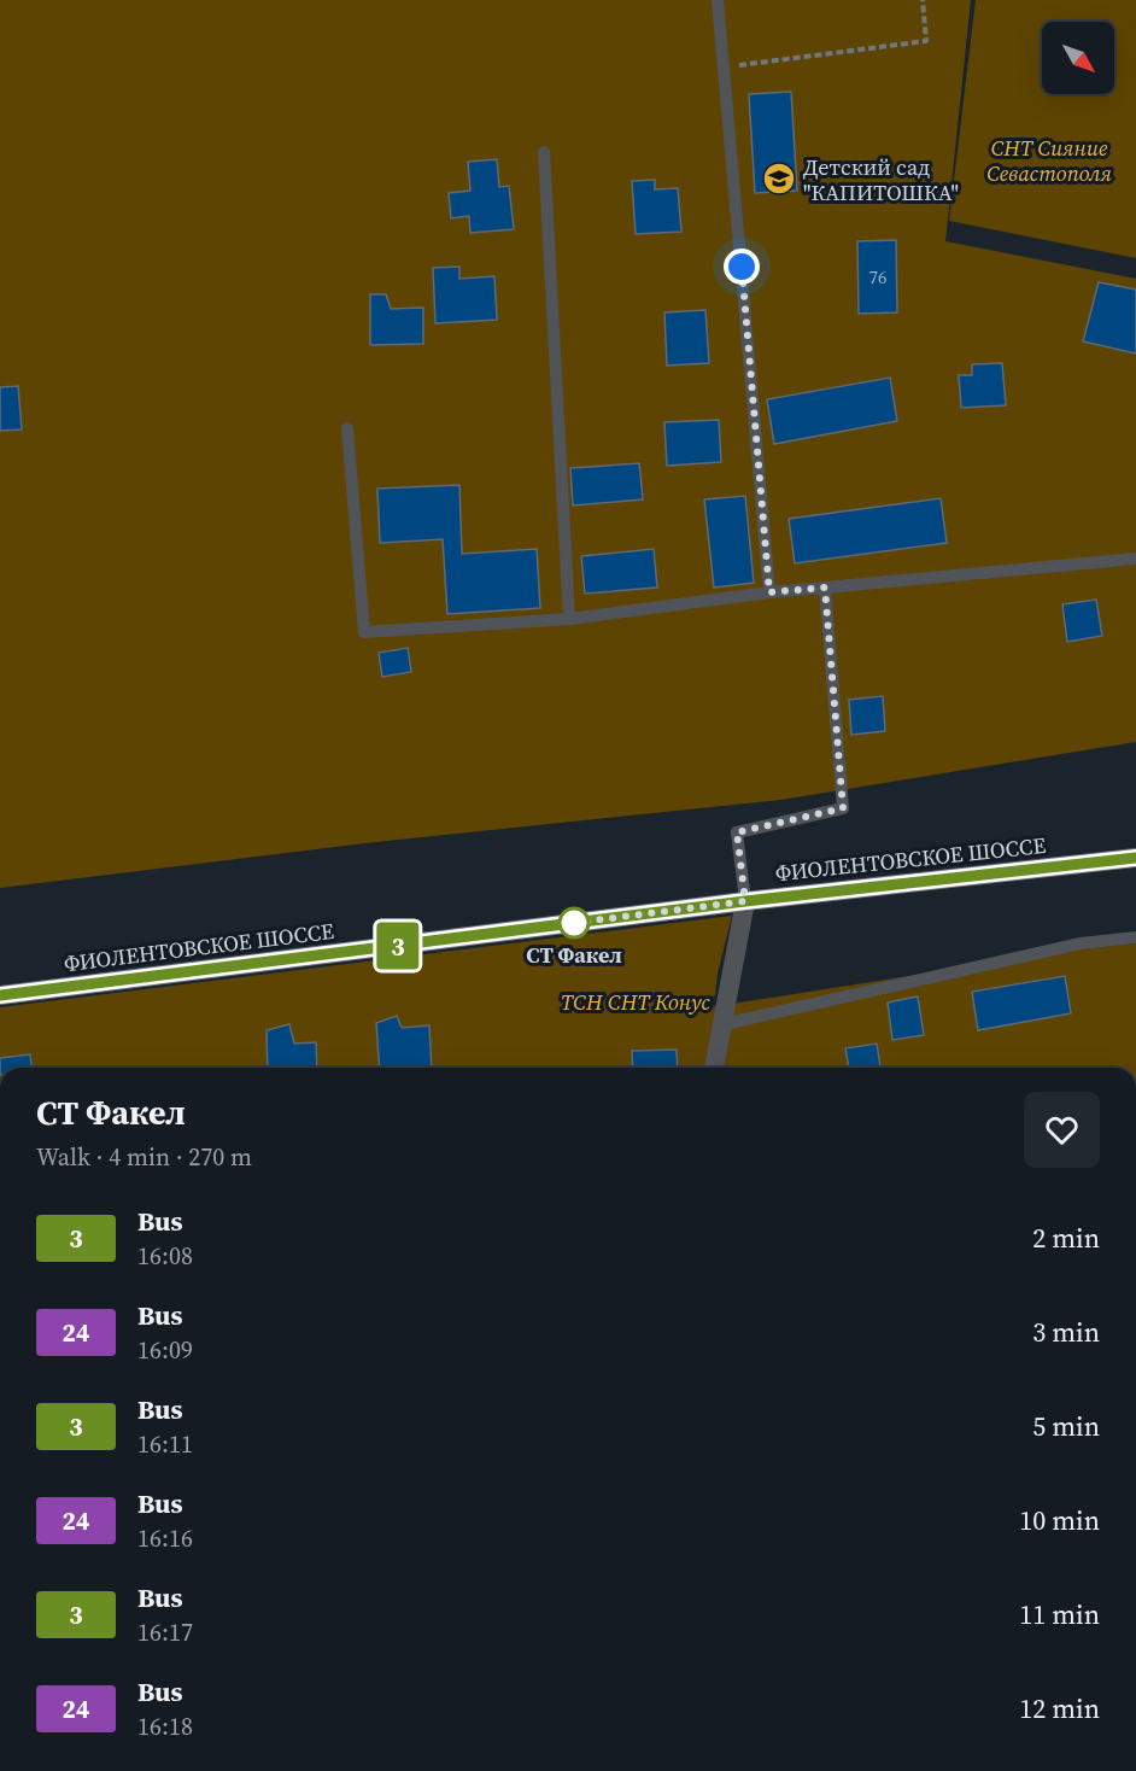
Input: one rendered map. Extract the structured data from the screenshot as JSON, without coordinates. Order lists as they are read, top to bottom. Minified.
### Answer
{"streets":{"main road":["ФИОЛЕНТОВСКОЕ ШОССЕ"]},"parks":["СНТ Сияние Севастополя","ТСН СНТ Конус"],"places":{"school or university":["Детский сад \"КАПИТОШКА\""],"other":["СТ Факел"]},"lines":["bus line 3"],"house_numbers":["76"],"north":"bottom right","page":{"on_map":"3","heading":["СТ Факел","Walk · 4 min · 270 m"],"list":[{"mark":"3","name":"Bus","note":"16:08","value":"2 min"},{"mark":"24","name":"Bus","note":"16:09","value":"3 min"},{"mark":"3","name":"Bus","note":"16:11","value":"5 min"},{"mark":"24","name":"Bus","note":"16:16","value":"10 min"},{"mark":"3","name":"Bus","note":"16:17","value":"11 min"},{"mark":"24","name":"Bus","note":"16:18","value":"12 min"}]}}
